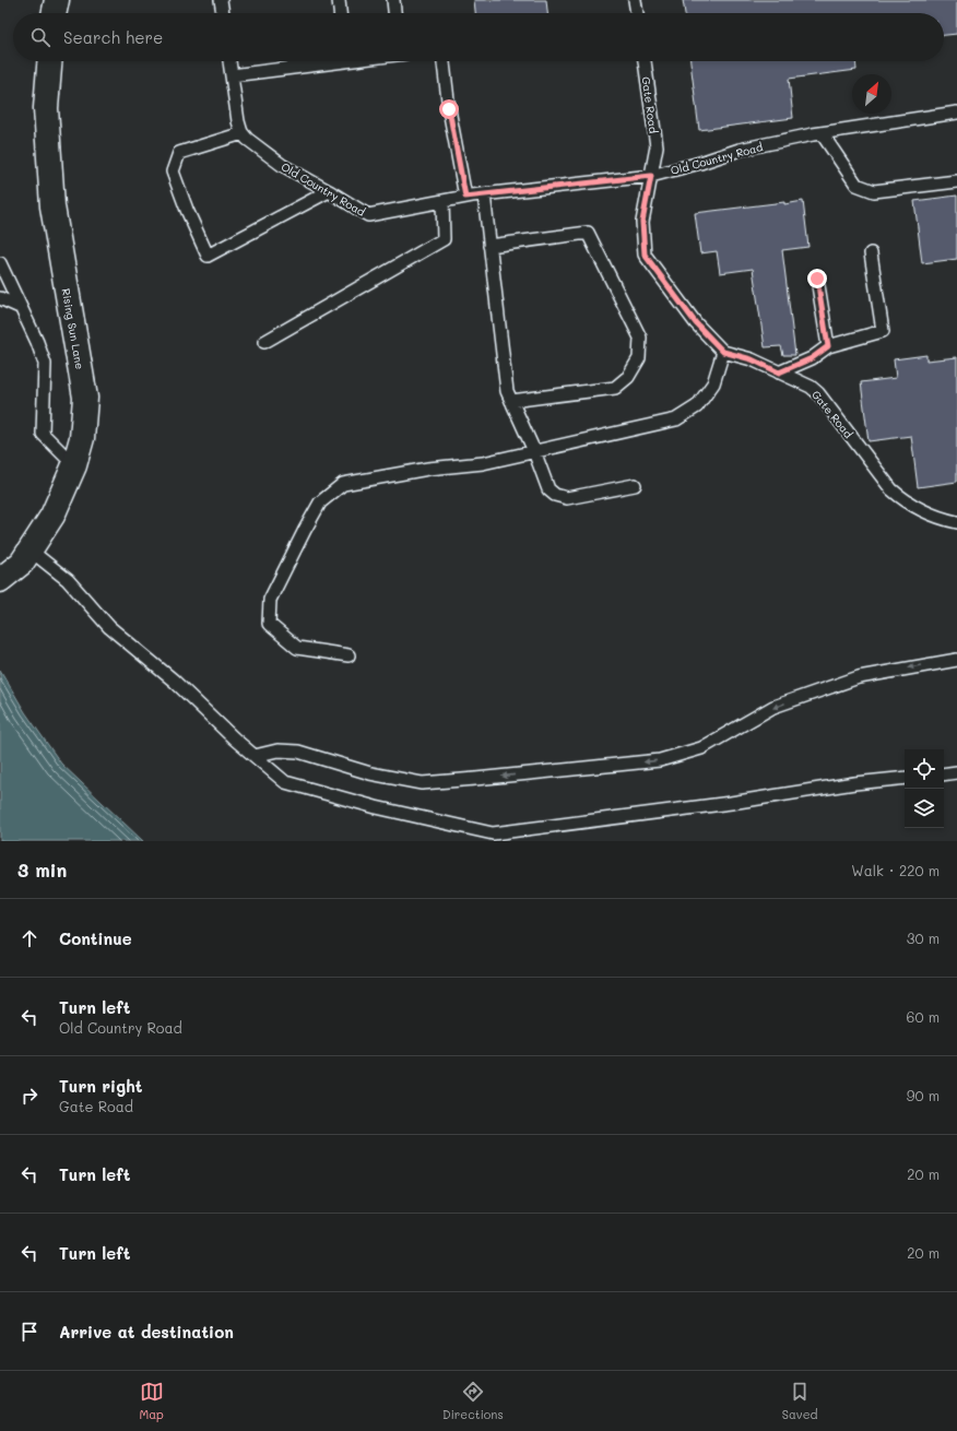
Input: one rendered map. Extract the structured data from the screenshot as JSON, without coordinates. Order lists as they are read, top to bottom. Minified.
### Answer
{"streets":{"street":["Rising Sun Lane"],"lane":["Gate Road","Old Country Road"]},"crossings":[["Gate Road","Old Country Road"]],"north":"top right","page":{"search":"Search here","heading":["3 min","Walk · 220 m"],"list":[["Continue","30 m"],["Turn left","Old Country Road","60 m"],["Turn right","Gate Road","90 m"],["Turn left","20 m"],["Turn left","20 m"],"Arrive at destination"],"nav":["Map","Directions","Saved"]}}
